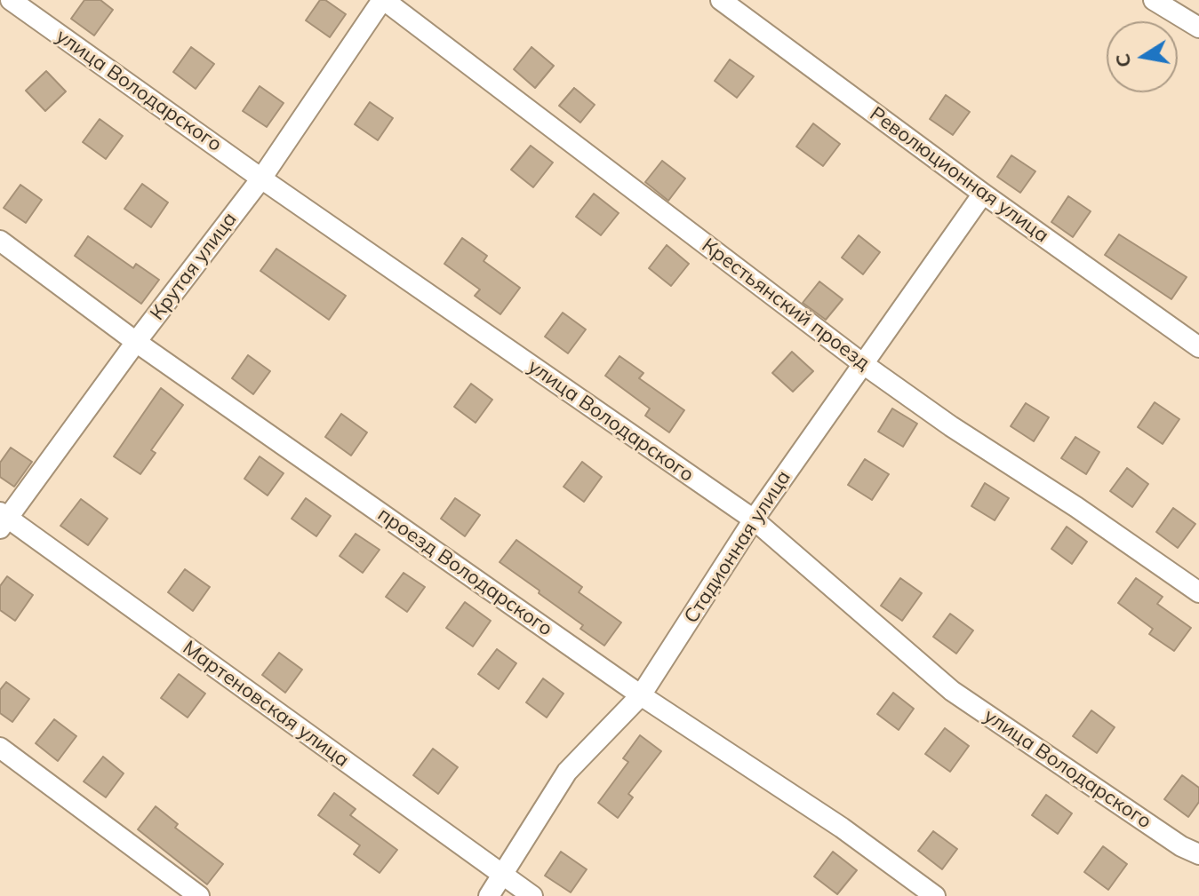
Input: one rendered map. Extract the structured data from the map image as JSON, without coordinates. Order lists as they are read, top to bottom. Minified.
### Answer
{"streets":{"street":["улица Володарского","Революционная улица","Крутая улица","Крестьянский проезд","Стадионная улица","проезд Володарского","Мартеновская улица"]},"crossings":[["улица Володарского","Крутая улица"],["улица Володарского","Стадионная улица"],["Революционная улица","Стадионная улица"],["Крутая улица","Крестьянский проезд"],["Крутая улица","проезд Володарского"],["Крутая улица","Мартеновская улица"],["Крестьянский проезд","Стадионная улица"],["Стадионная улица","проезд Володарского"],["Стадионная улица","Мартеновская улица"]],"north":"left"}
